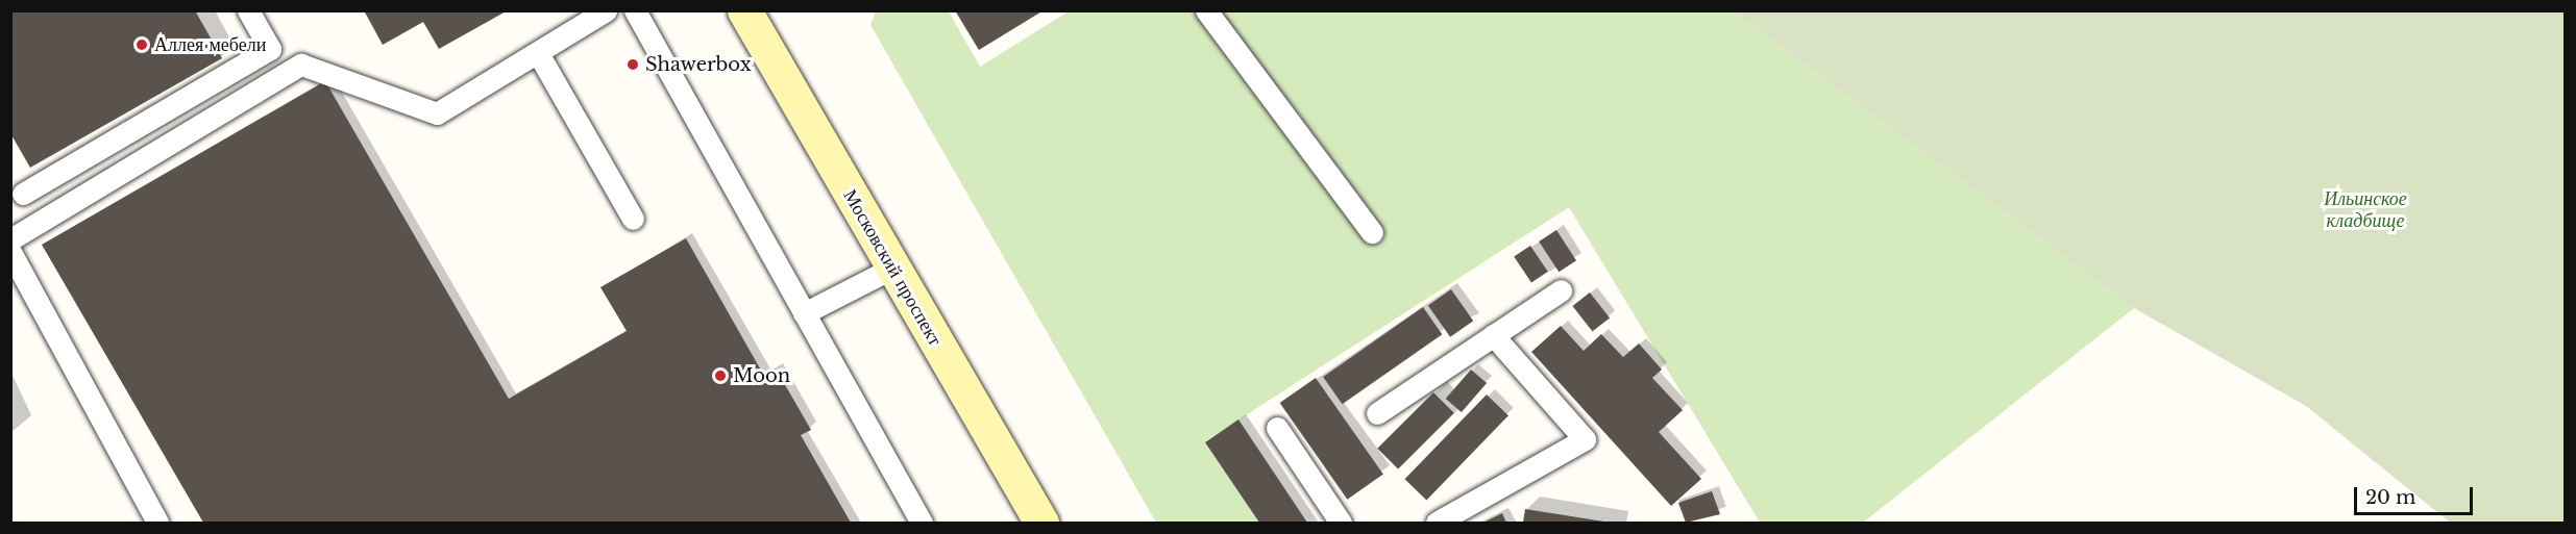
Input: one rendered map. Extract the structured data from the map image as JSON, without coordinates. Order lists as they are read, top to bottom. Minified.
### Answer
{"streets":{"main road":["Московский проспект"]},"parks":["Ильинское кладбище"],"places":["Аллея мебели","Shawerbox","Moon"],"scale_bar":"20 m"}
